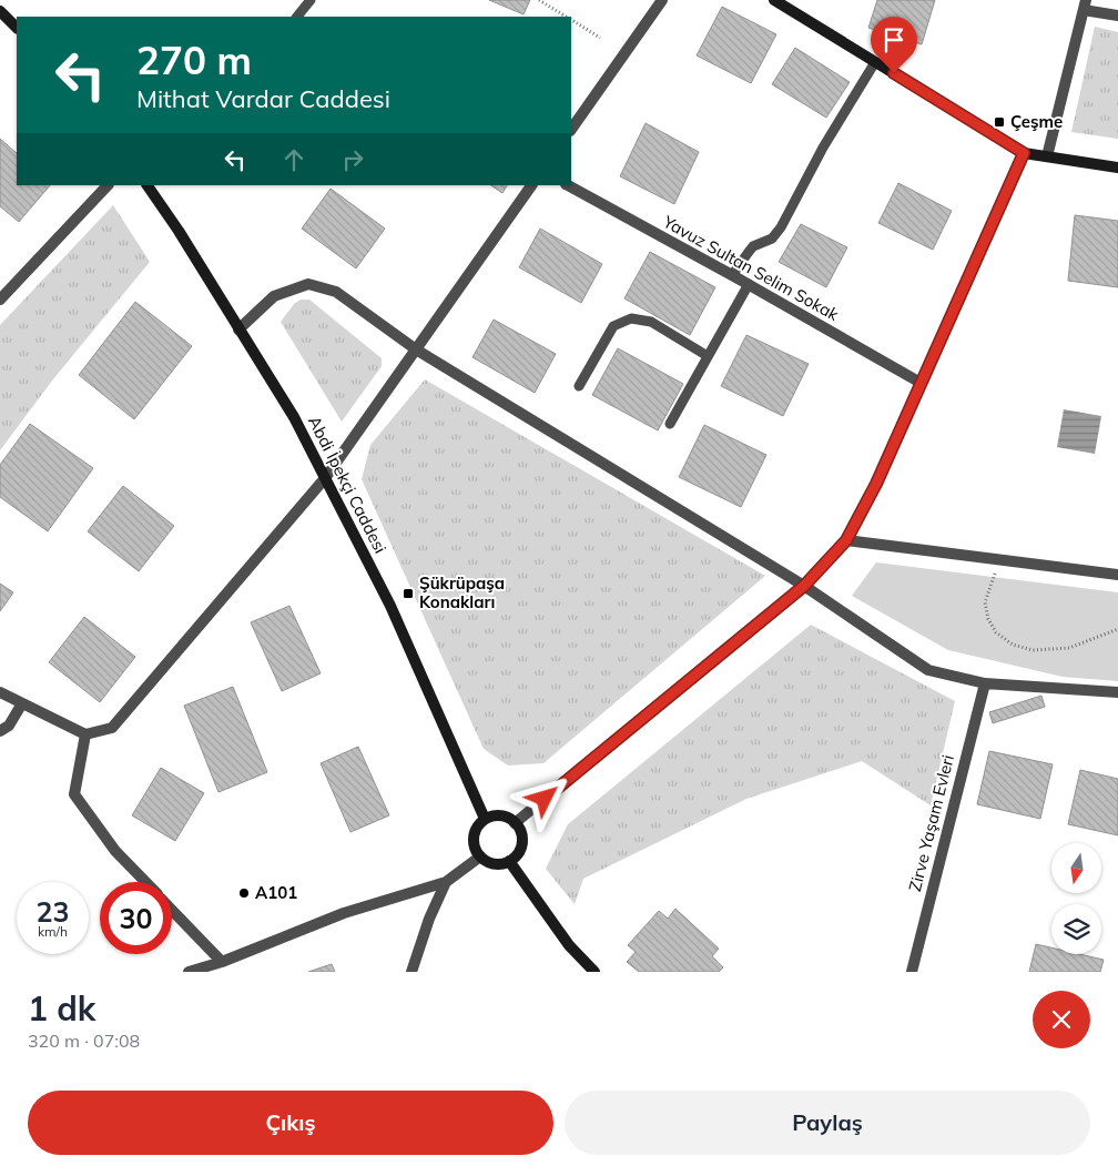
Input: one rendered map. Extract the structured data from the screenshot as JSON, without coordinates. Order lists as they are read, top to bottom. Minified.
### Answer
{"streets":{"main road":["Abdi İpekçi Caddesi"],"street":["Yavuz Sultan Selim Sokak","Zirve Yaşam Evleri"]},"places":{"transit":["Çeşme","Şükrüpaşa Konakları"],"other":["A101"]},"north":"bottom","page":{"turn":["270 m","Mithat Vardar Caddesi"],"speed":"23 km/h","limit":"30","heading":["1 dk","320 m · 07:08"],"buttons":["Çıkış","Paylaş"]}}
